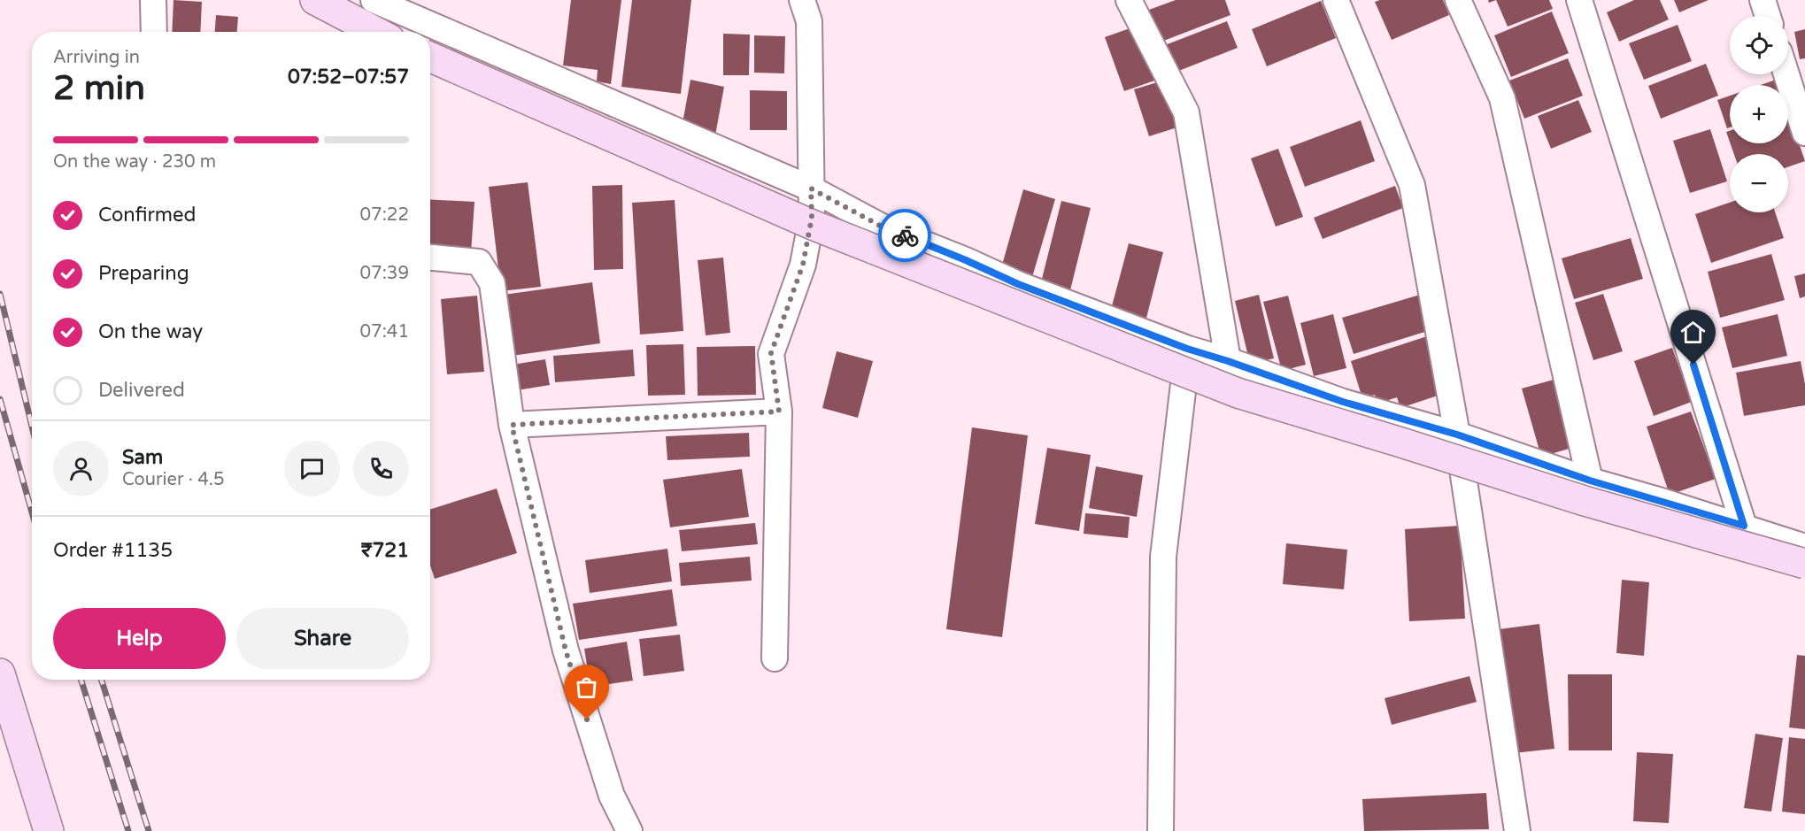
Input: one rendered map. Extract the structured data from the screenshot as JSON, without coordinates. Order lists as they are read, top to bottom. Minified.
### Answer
{"page":{"map_buttons":["+","−"],"heading":["2 min","Arriving in","07:52–07:57"],"panel":["Sam","Courier · 4.5","Order #1135","₹721"],"bar":"On the way · 230 m","list":[["Confirmed","07:22"],["Preparing","07:39"],["On the way","07:41"],"Delivered"],"buttons":["Help","Share"]}}
